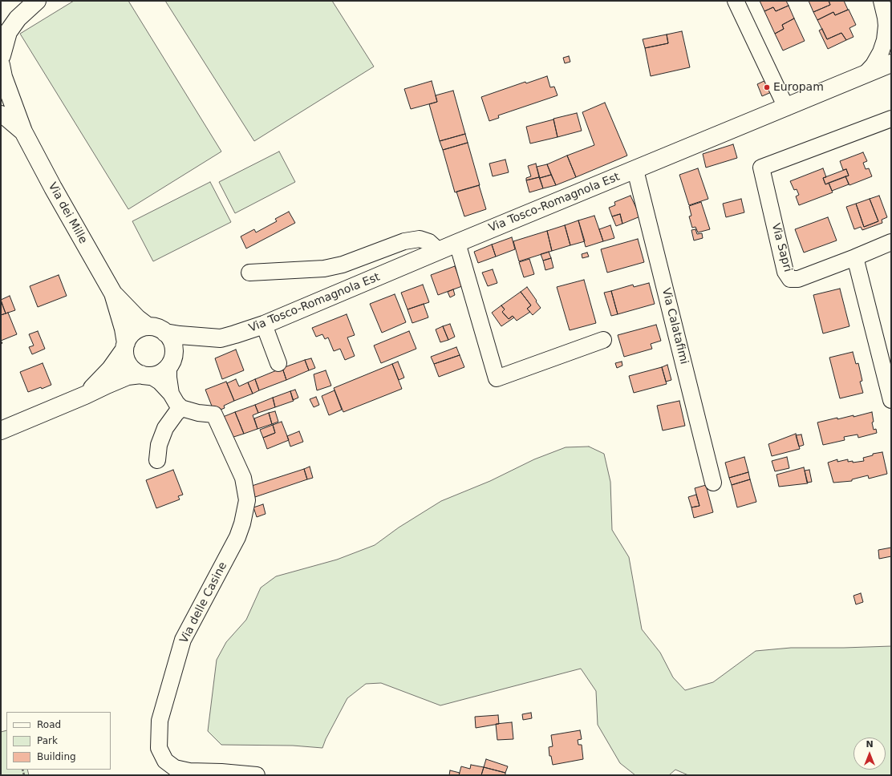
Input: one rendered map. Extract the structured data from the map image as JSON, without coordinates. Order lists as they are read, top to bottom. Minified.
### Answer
{"streets":{"main road":["Via Tosco-Romagnola Est","Via dei Mille"],"street":["Via Sapri","Via Calatafimi","Via delle Casine"]},"crossings":[["Via Tosco-Romagnola Est","Via dei Mille"],["Via Tosco-Romagnola Est","Via Calatafimi"]],"places":["Europam"],"legend":["Road","Park","Building"],"north":"top"}
